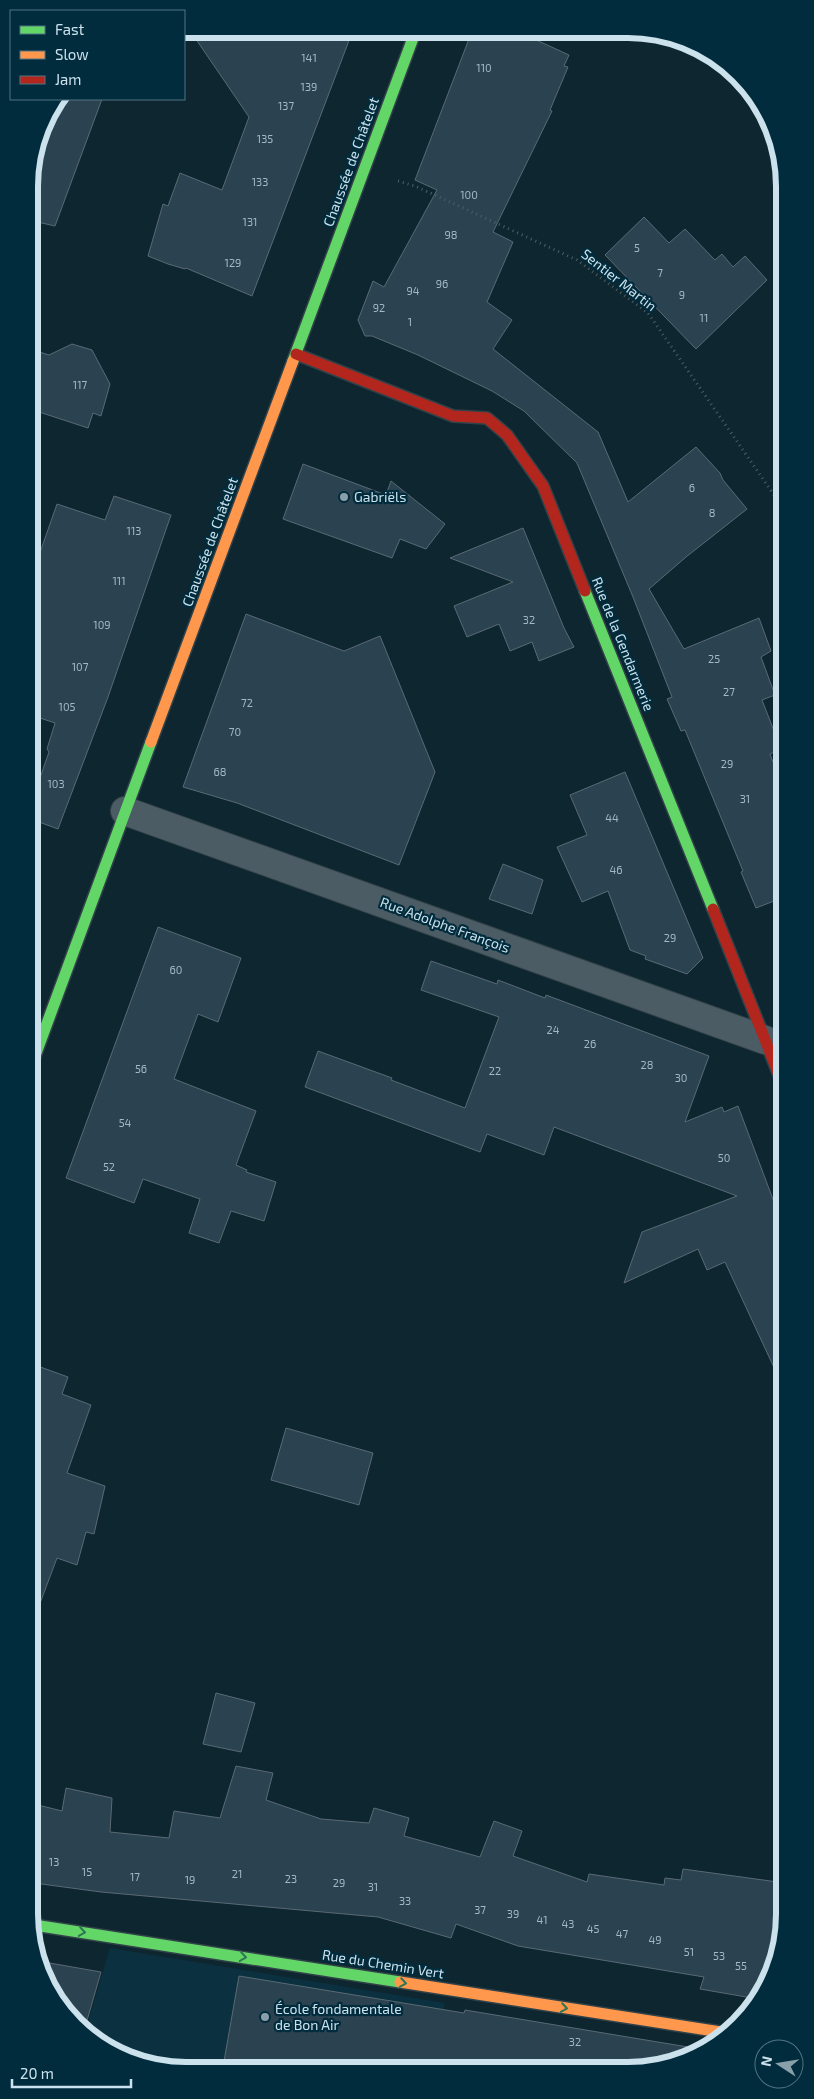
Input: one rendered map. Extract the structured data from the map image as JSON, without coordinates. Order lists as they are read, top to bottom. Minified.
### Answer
{"streets":{"street":["Chaussée de Châtelet","Rue de la Gendarmerie","Rue Adolphe François","Rue du Chemin Vert"],"path":["Sentier Martin"]},"crossings":[["Chaussée de Châtelet","Sentier Martin"],["Chaussée de Châtelet","Rue de la Gendarmerie"],["Chaussée de Châtelet","Rue Adolphe François"],["Rue de la Gendarmerie","Rue Adolphe François"]],"one_way":["Rue du Chemin Vert"],"places":["Gabriëls","École fondamentale de Bon Air"],"house_numbers":["141","110","139","137","135","133","100","131","98","5","129","7","96","94","9","92","11","1","117","6","8","113","111","32","109","25","107","27","72","105","70","29","68","103","31","44","46","29","60","24","26","28","56","22","30","54","50","52","13","15","21","17","23","19","29","31","33","37","39","41","43","45","47","49","51","53","55","32"],"legend":["Fast","Slow","Jam"],"scale_bar":"20 m","north":"left"}
